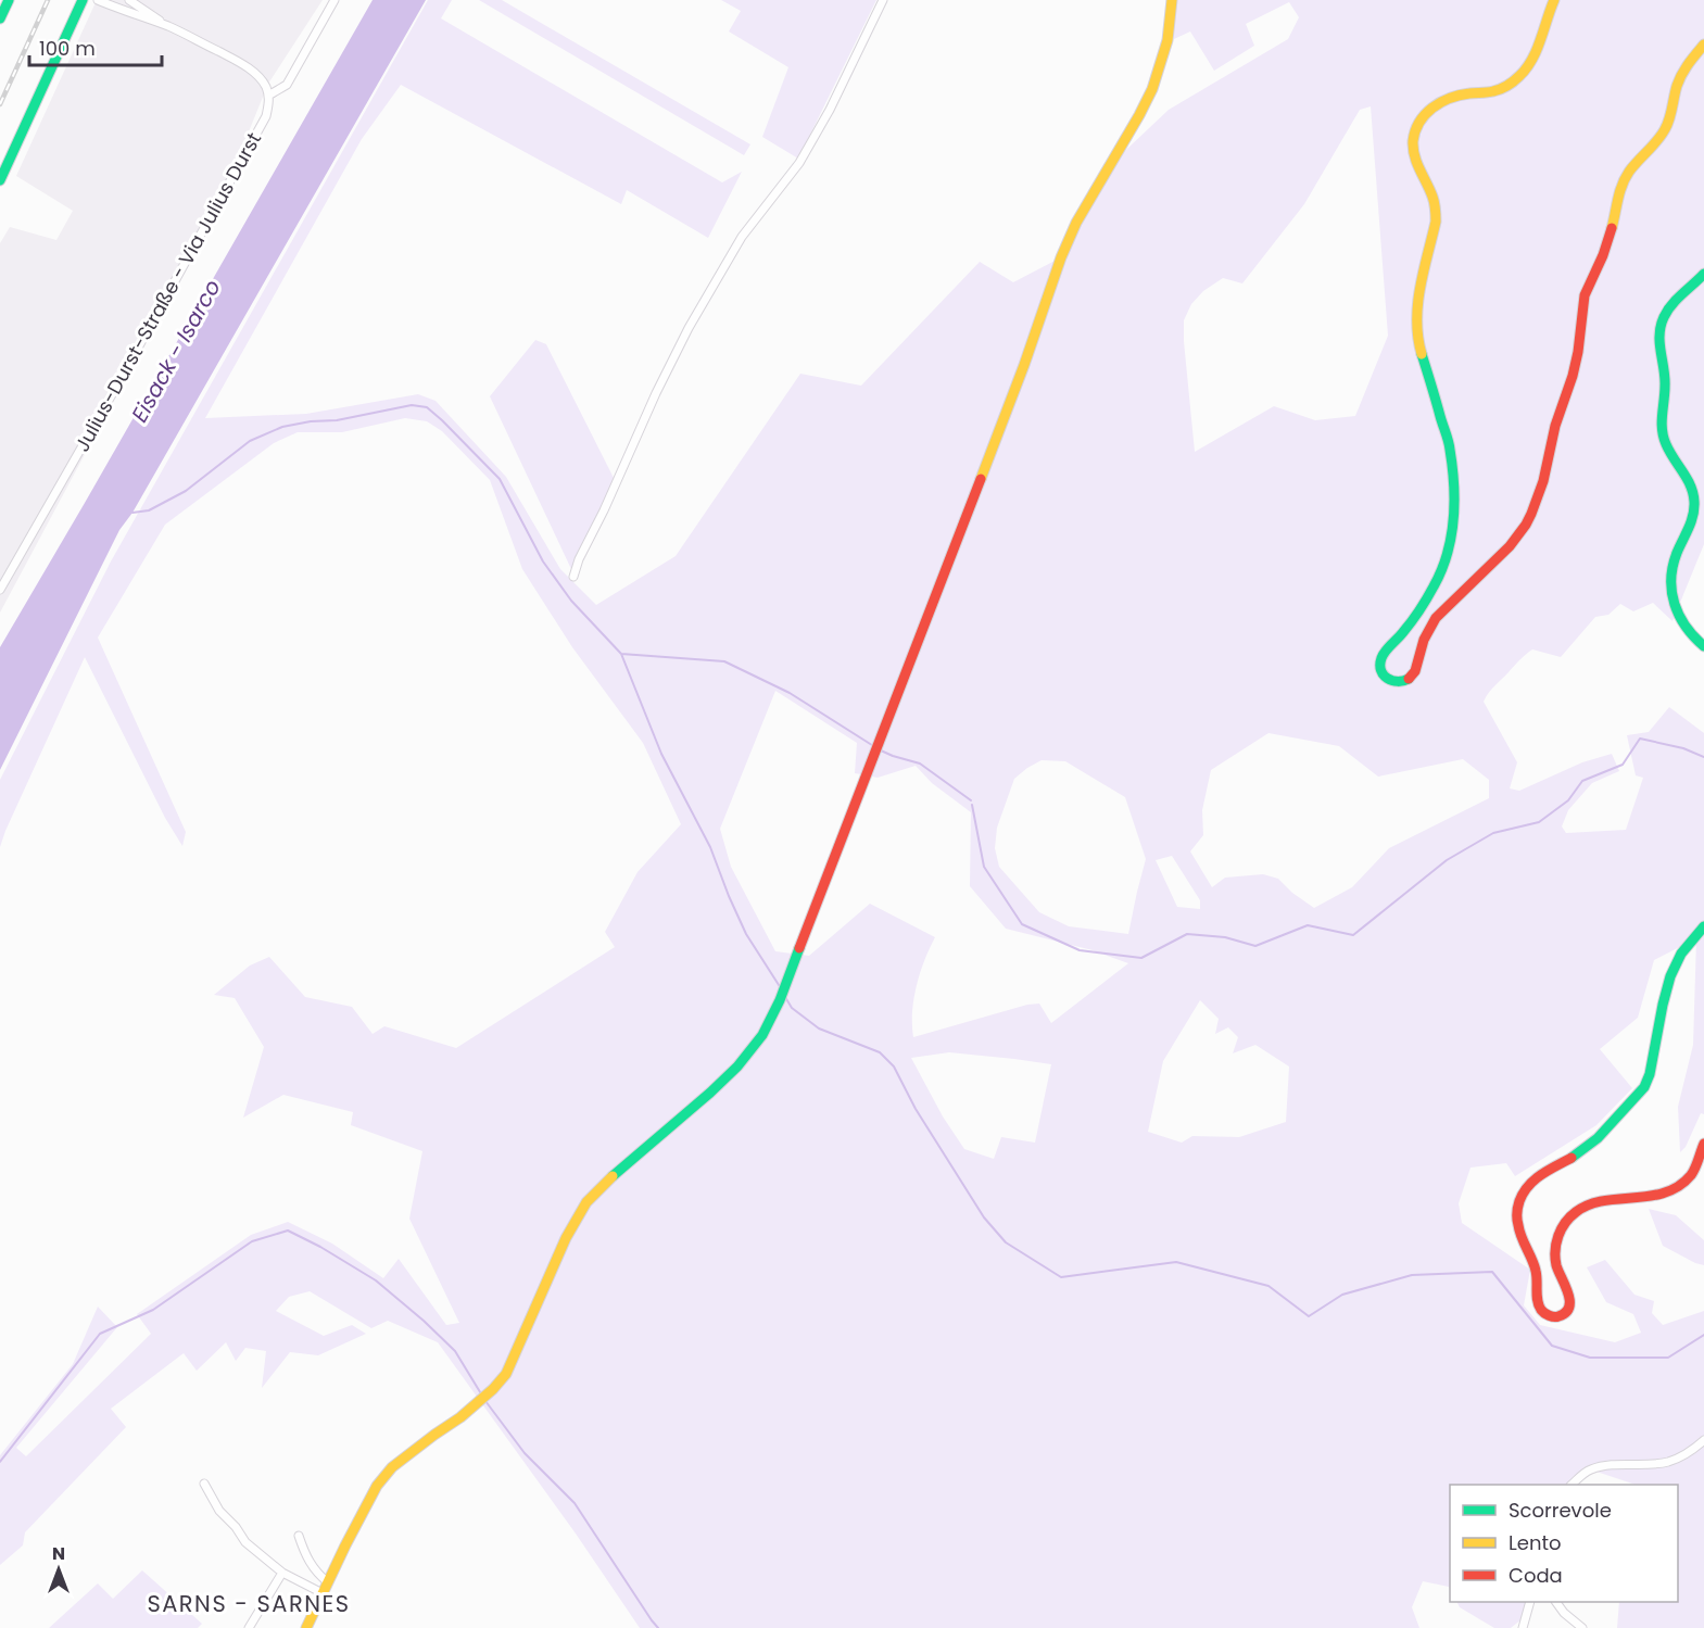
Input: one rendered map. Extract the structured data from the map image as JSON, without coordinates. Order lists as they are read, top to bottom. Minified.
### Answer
{"streets":{"street":["Julius-Durst-Straße - Via Julius Durst"]},"districts":["SARNS - SARNES"],"water":["Eisack - Isarco"],"legend":["Scorrevole","Lento","Coda"],"scale_bar":"100 m","north":"top"}
